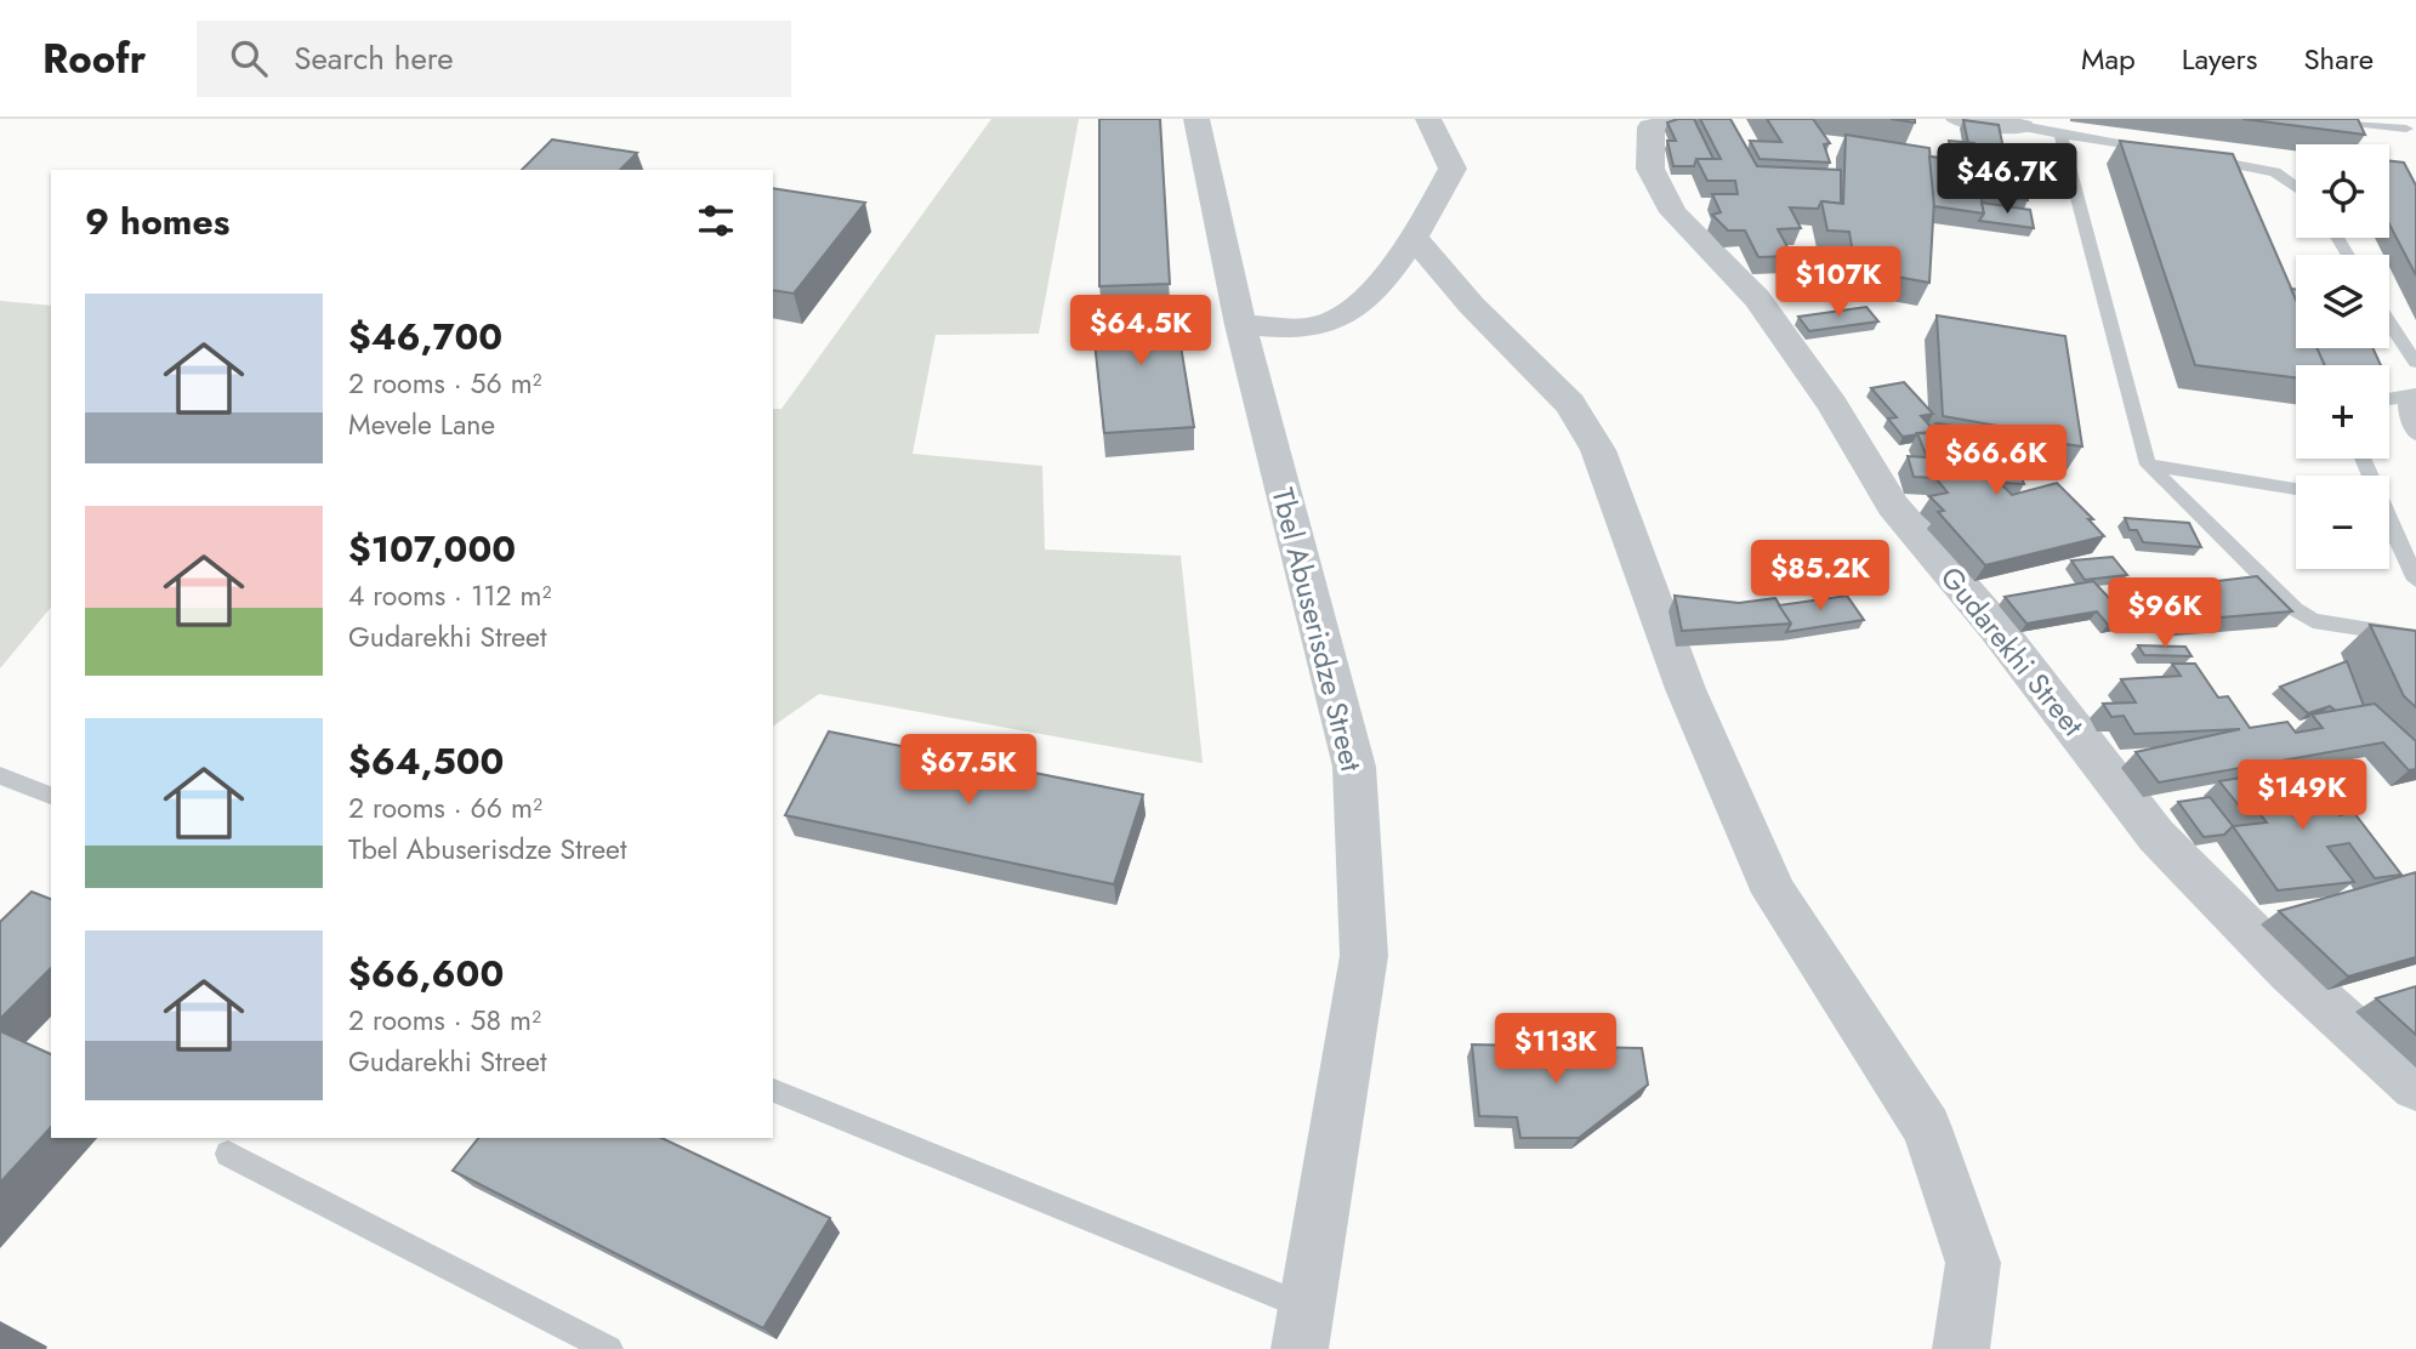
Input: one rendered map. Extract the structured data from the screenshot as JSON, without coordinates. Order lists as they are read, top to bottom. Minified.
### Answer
{"streets":{"street":["Tbel Abuserisdze Street","Gudarekhi Street"]},"page":{"header":"Roofr","search":"Search here","nav":["Map","Layers","Share"],"price":["$46.7K","$107K","$64.5K","$66.6K","$85.2K","$96K","$67.5K","$149K","$113K"],"map_buttons":["+","−"],"heading":"9 homes","list":[{"name":"$46,700","note":"2 rooms · 56 m² · Mevele Lane"},{"name":"$107,000","note":"4 rooms · 112 m² · Gudarekhi Street"},{"name":"$64,500","note":"2 rooms · 66 m² · Tbel Abuserisdze Street"},{"name":"$66,600","note":"2 rooms · 58 m² · Gudarekhi Street"}]}}
